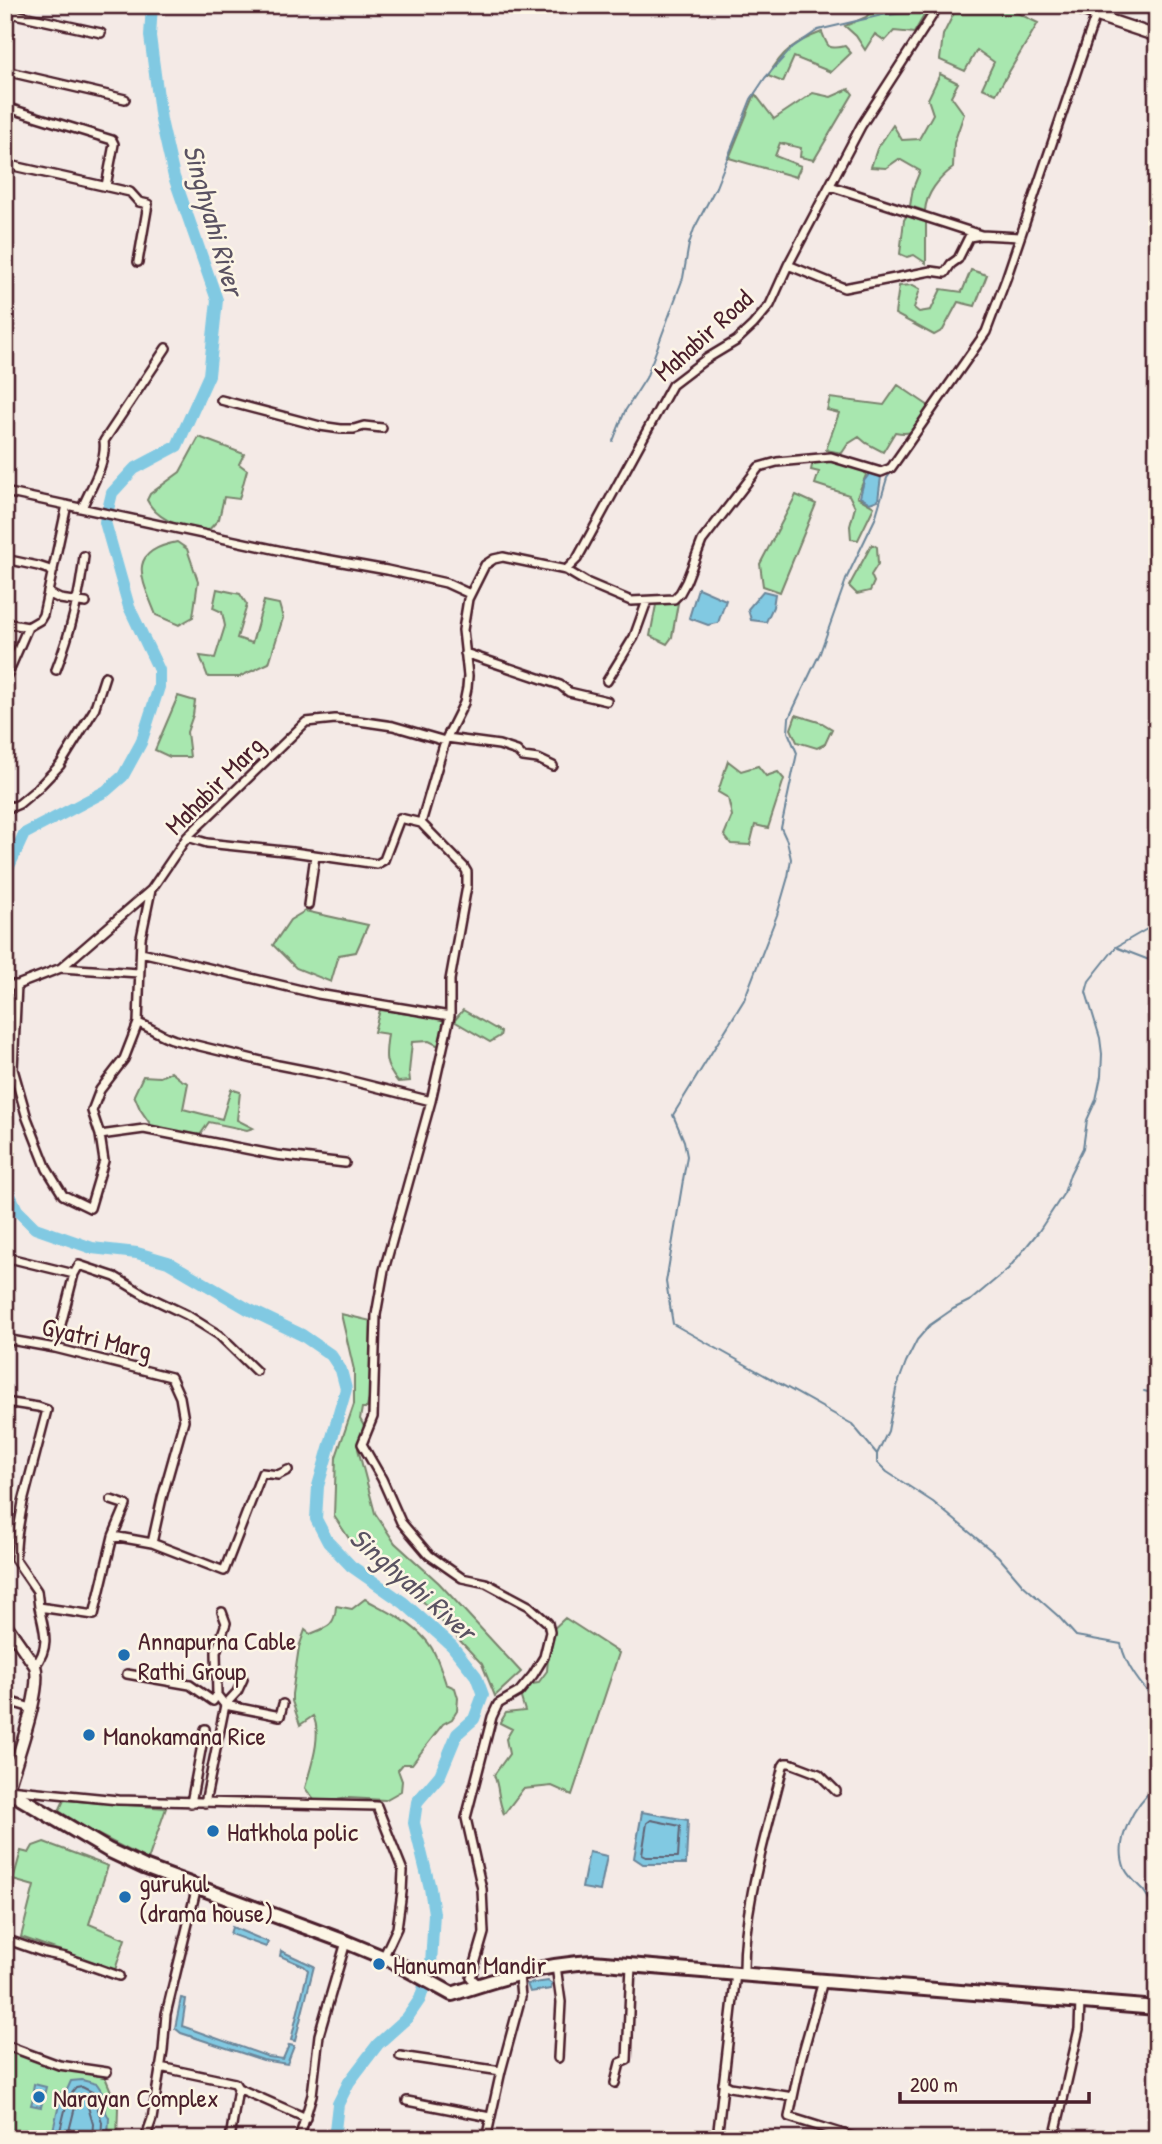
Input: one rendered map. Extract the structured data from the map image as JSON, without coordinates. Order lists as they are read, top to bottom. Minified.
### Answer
{"streets":{"street":["Mahabir Road","Mahabir Marg","Gyatri Marg"]},"water":["Singhyahi River"],"places":["Annapurna Cable Rathi Group","Manokamana Rice","Hatkhola polic","gurukul (drama house)","Hanuman Mandir","Narayan Complex"],"scale_bar":"200 m"}
